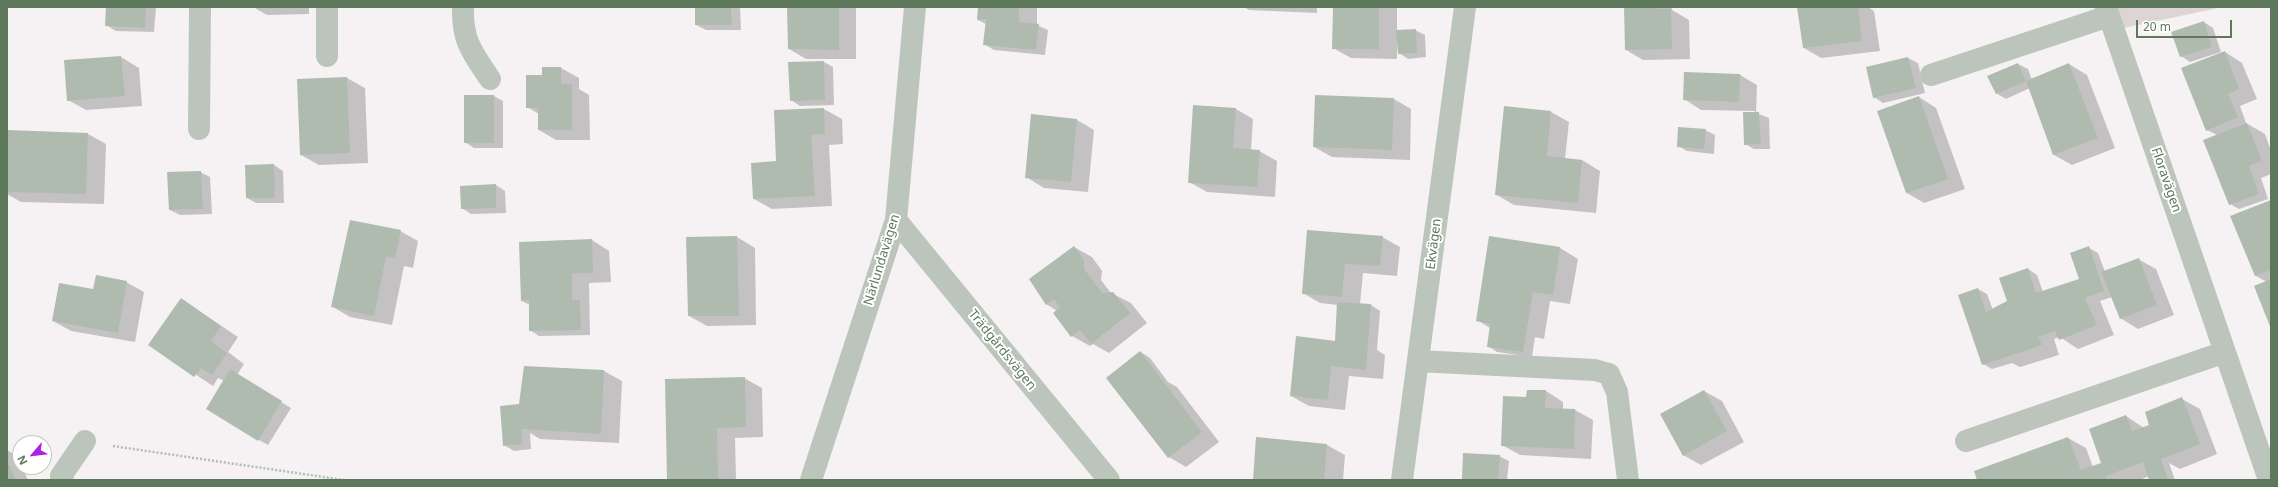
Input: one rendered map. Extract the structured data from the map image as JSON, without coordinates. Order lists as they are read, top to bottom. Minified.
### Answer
{"streets":{"street":["Floravägen","Ekvägen","Närlundavägen","Trädgårdsvägen"]},"crossings":[["Närlundavägen","Trädgårdsvägen"]],"scale_bar":"20 m","north":"bottom left"}
